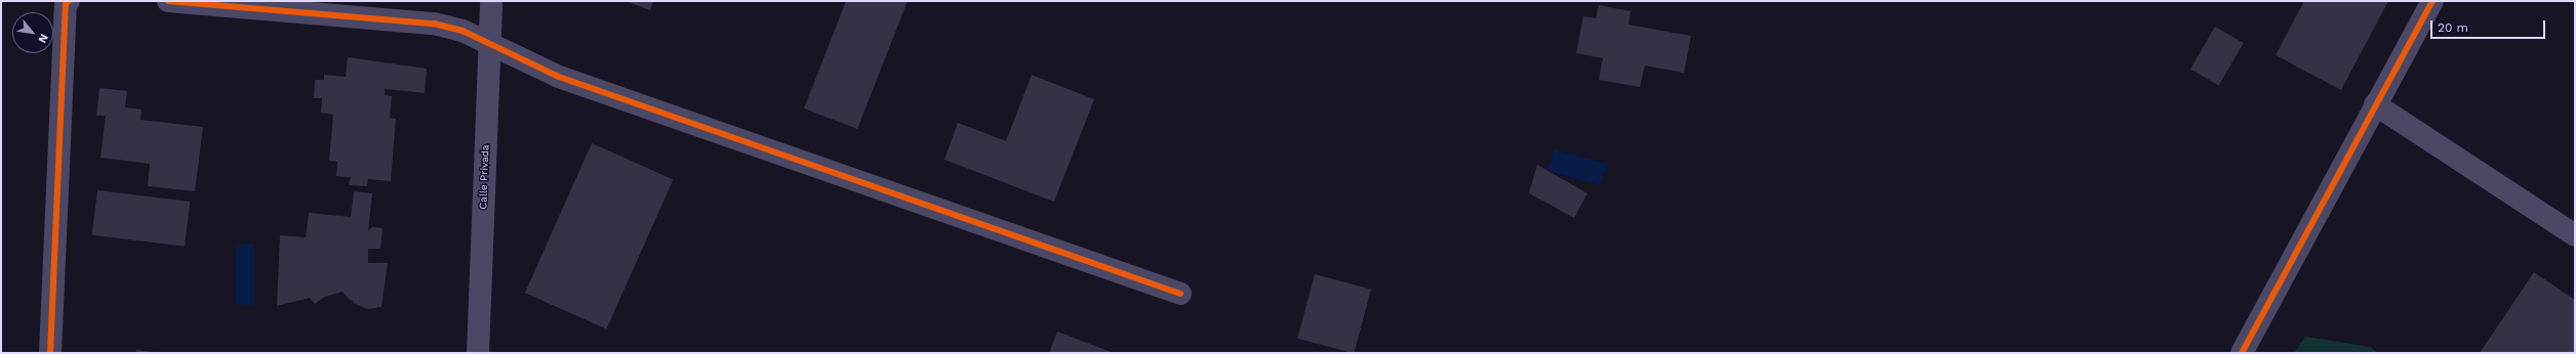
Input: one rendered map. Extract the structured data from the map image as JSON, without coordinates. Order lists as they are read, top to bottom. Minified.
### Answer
{"streets":{"street":["Calle Privada"]},"scale_bar":"20 m","north":"bottom right"}
